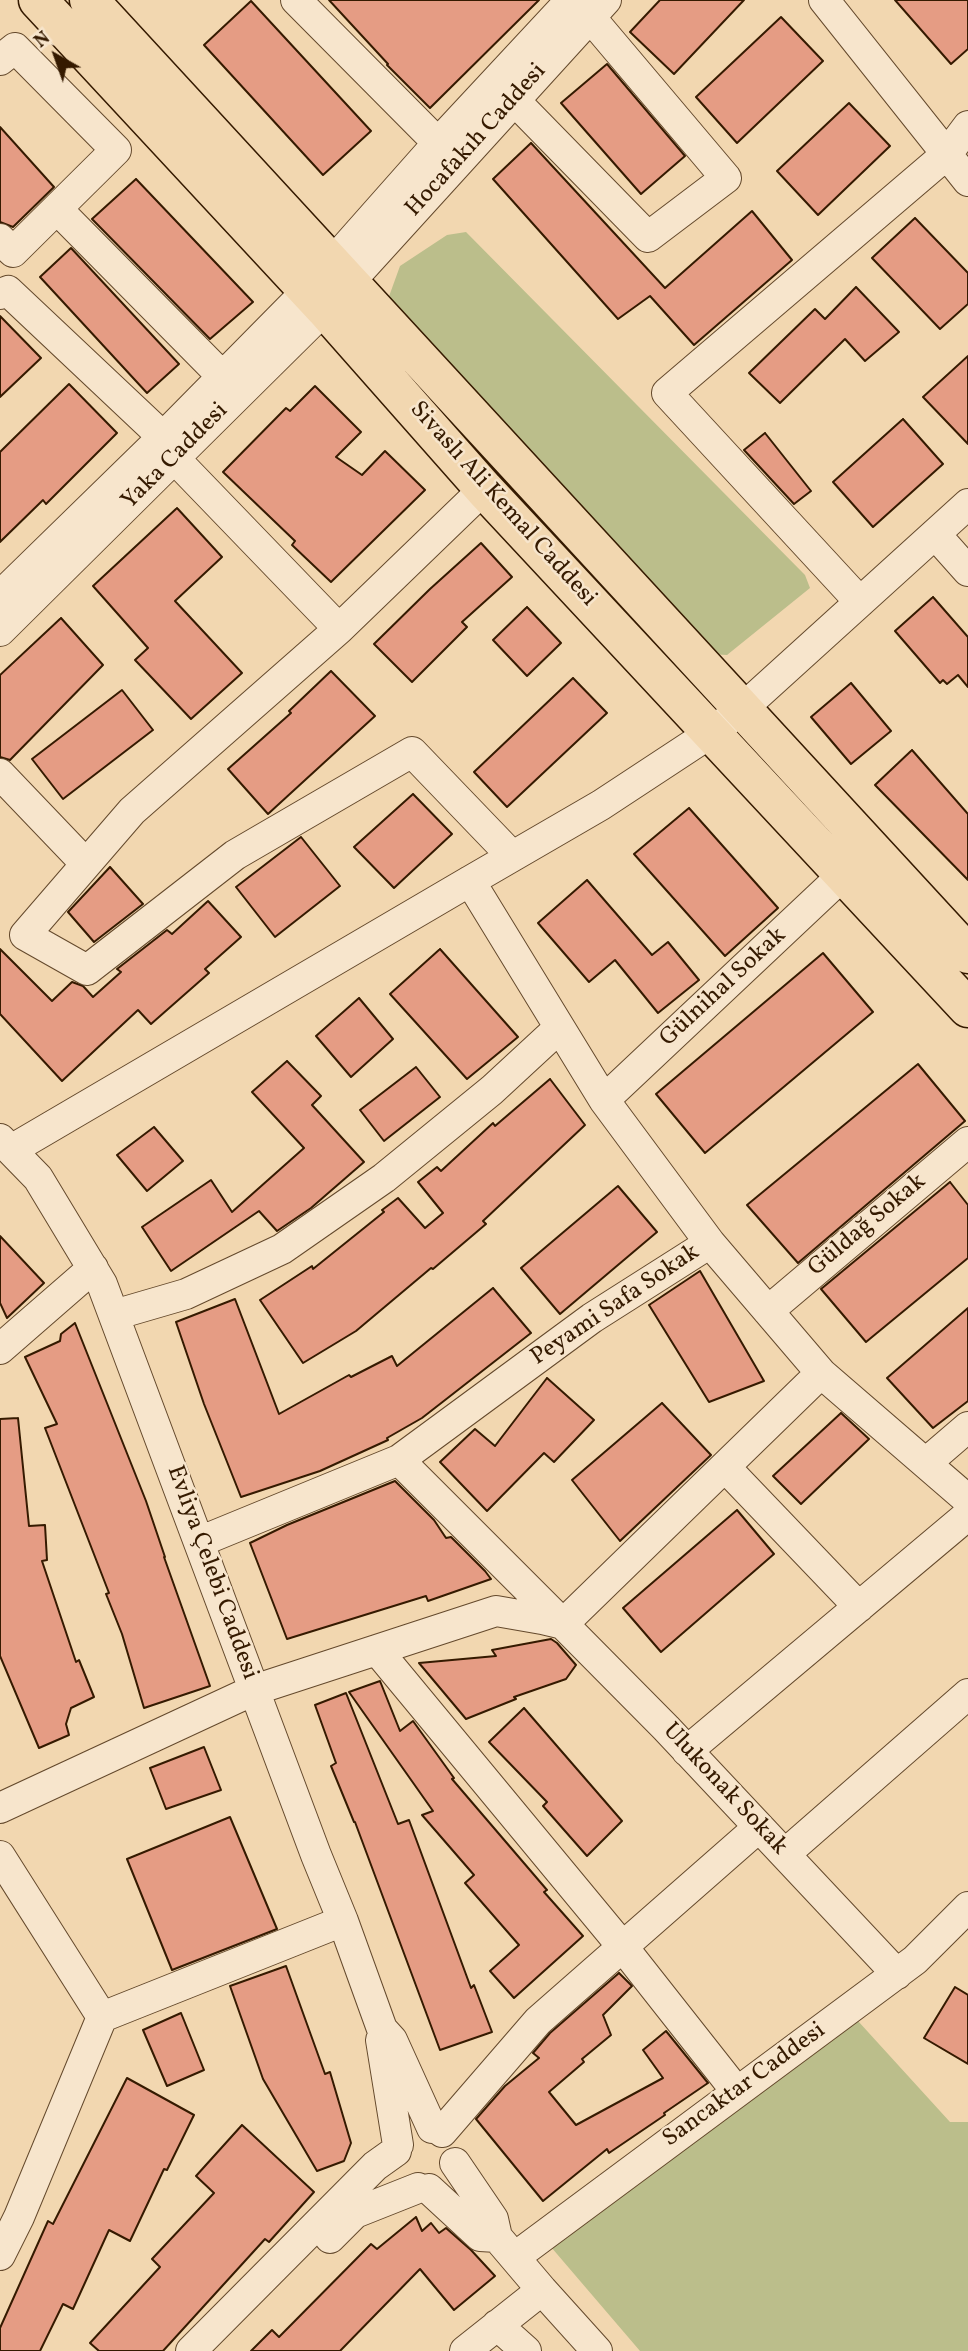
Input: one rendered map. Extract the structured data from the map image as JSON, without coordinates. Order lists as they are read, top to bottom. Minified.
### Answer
{"streets":{"main road":["Sivaslı Ali Kemal Caddesi"],"street":["Hocafakıh Caddesi","Yaka Caddesi","Gülnihal Sokak","Güldağ Sokak","Peyami Safa Sokak","Evliya Çelebi Caddesi","Ulukonak Sokak","Sancaktar Caddesi"]},"crossings":[["Hocafakıh Caddesi","Yaka Caddesi"],["Hocafakıh Caddesi","Sivaslı Ali Kemal Caddesi"],["Yaka Caddesi","Sivaslı Ali Kemal Caddesi"],["Sivaslı Ali Kemal Caddesi","Gülnihal Sokak"],["Güldağ Sokak","Peyami Safa Sokak"],["Peyami Safa Sokak","Evliya Çelebi Caddesi"],["Peyami Safa Sokak","Ulukonak Sokak"],["Ulukonak Sokak","Sancaktar Caddesi"]],"north":"top left"}
